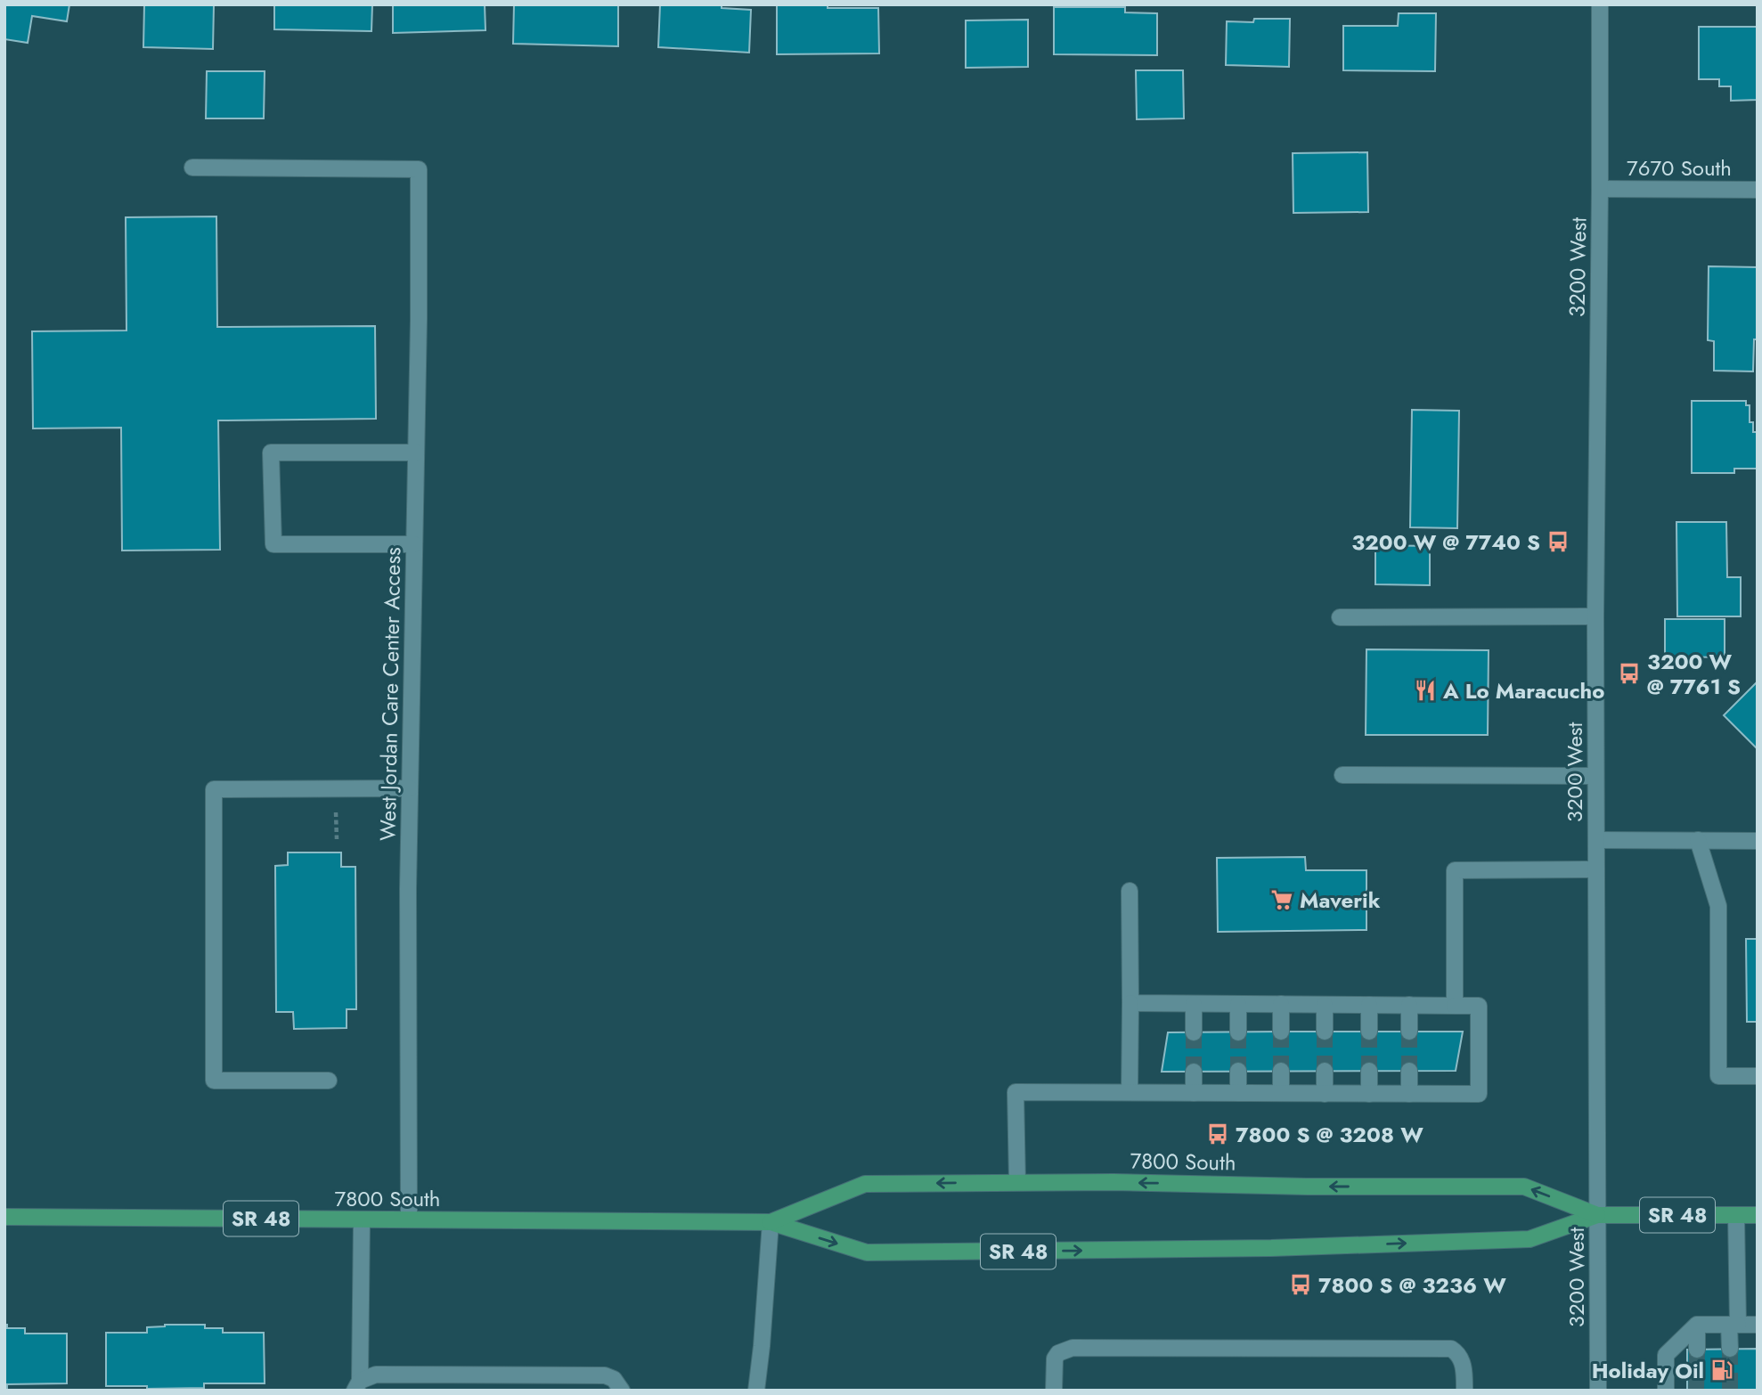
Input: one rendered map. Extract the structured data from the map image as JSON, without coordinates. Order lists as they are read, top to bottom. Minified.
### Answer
{"streets":{"main road":["7800 South","SR 48"],"street":["7670 South","3200 West","West Jordan Care Center Access"]},"crossings":[["7670 South","3200 West"],["3200 West","7800 South"],["West Jordan Care Center Access","7800 South"]],"places":{"bus stop":["3200 W @ 7740 S","3200 W @ 7761 S","7800 S @ 3208 W","7800 S @ 3236 W"],"restaurant":["A Lo Maracucho"],"supermarket":["Maverik"],"fuel station":["Holiday Oil"]}}
